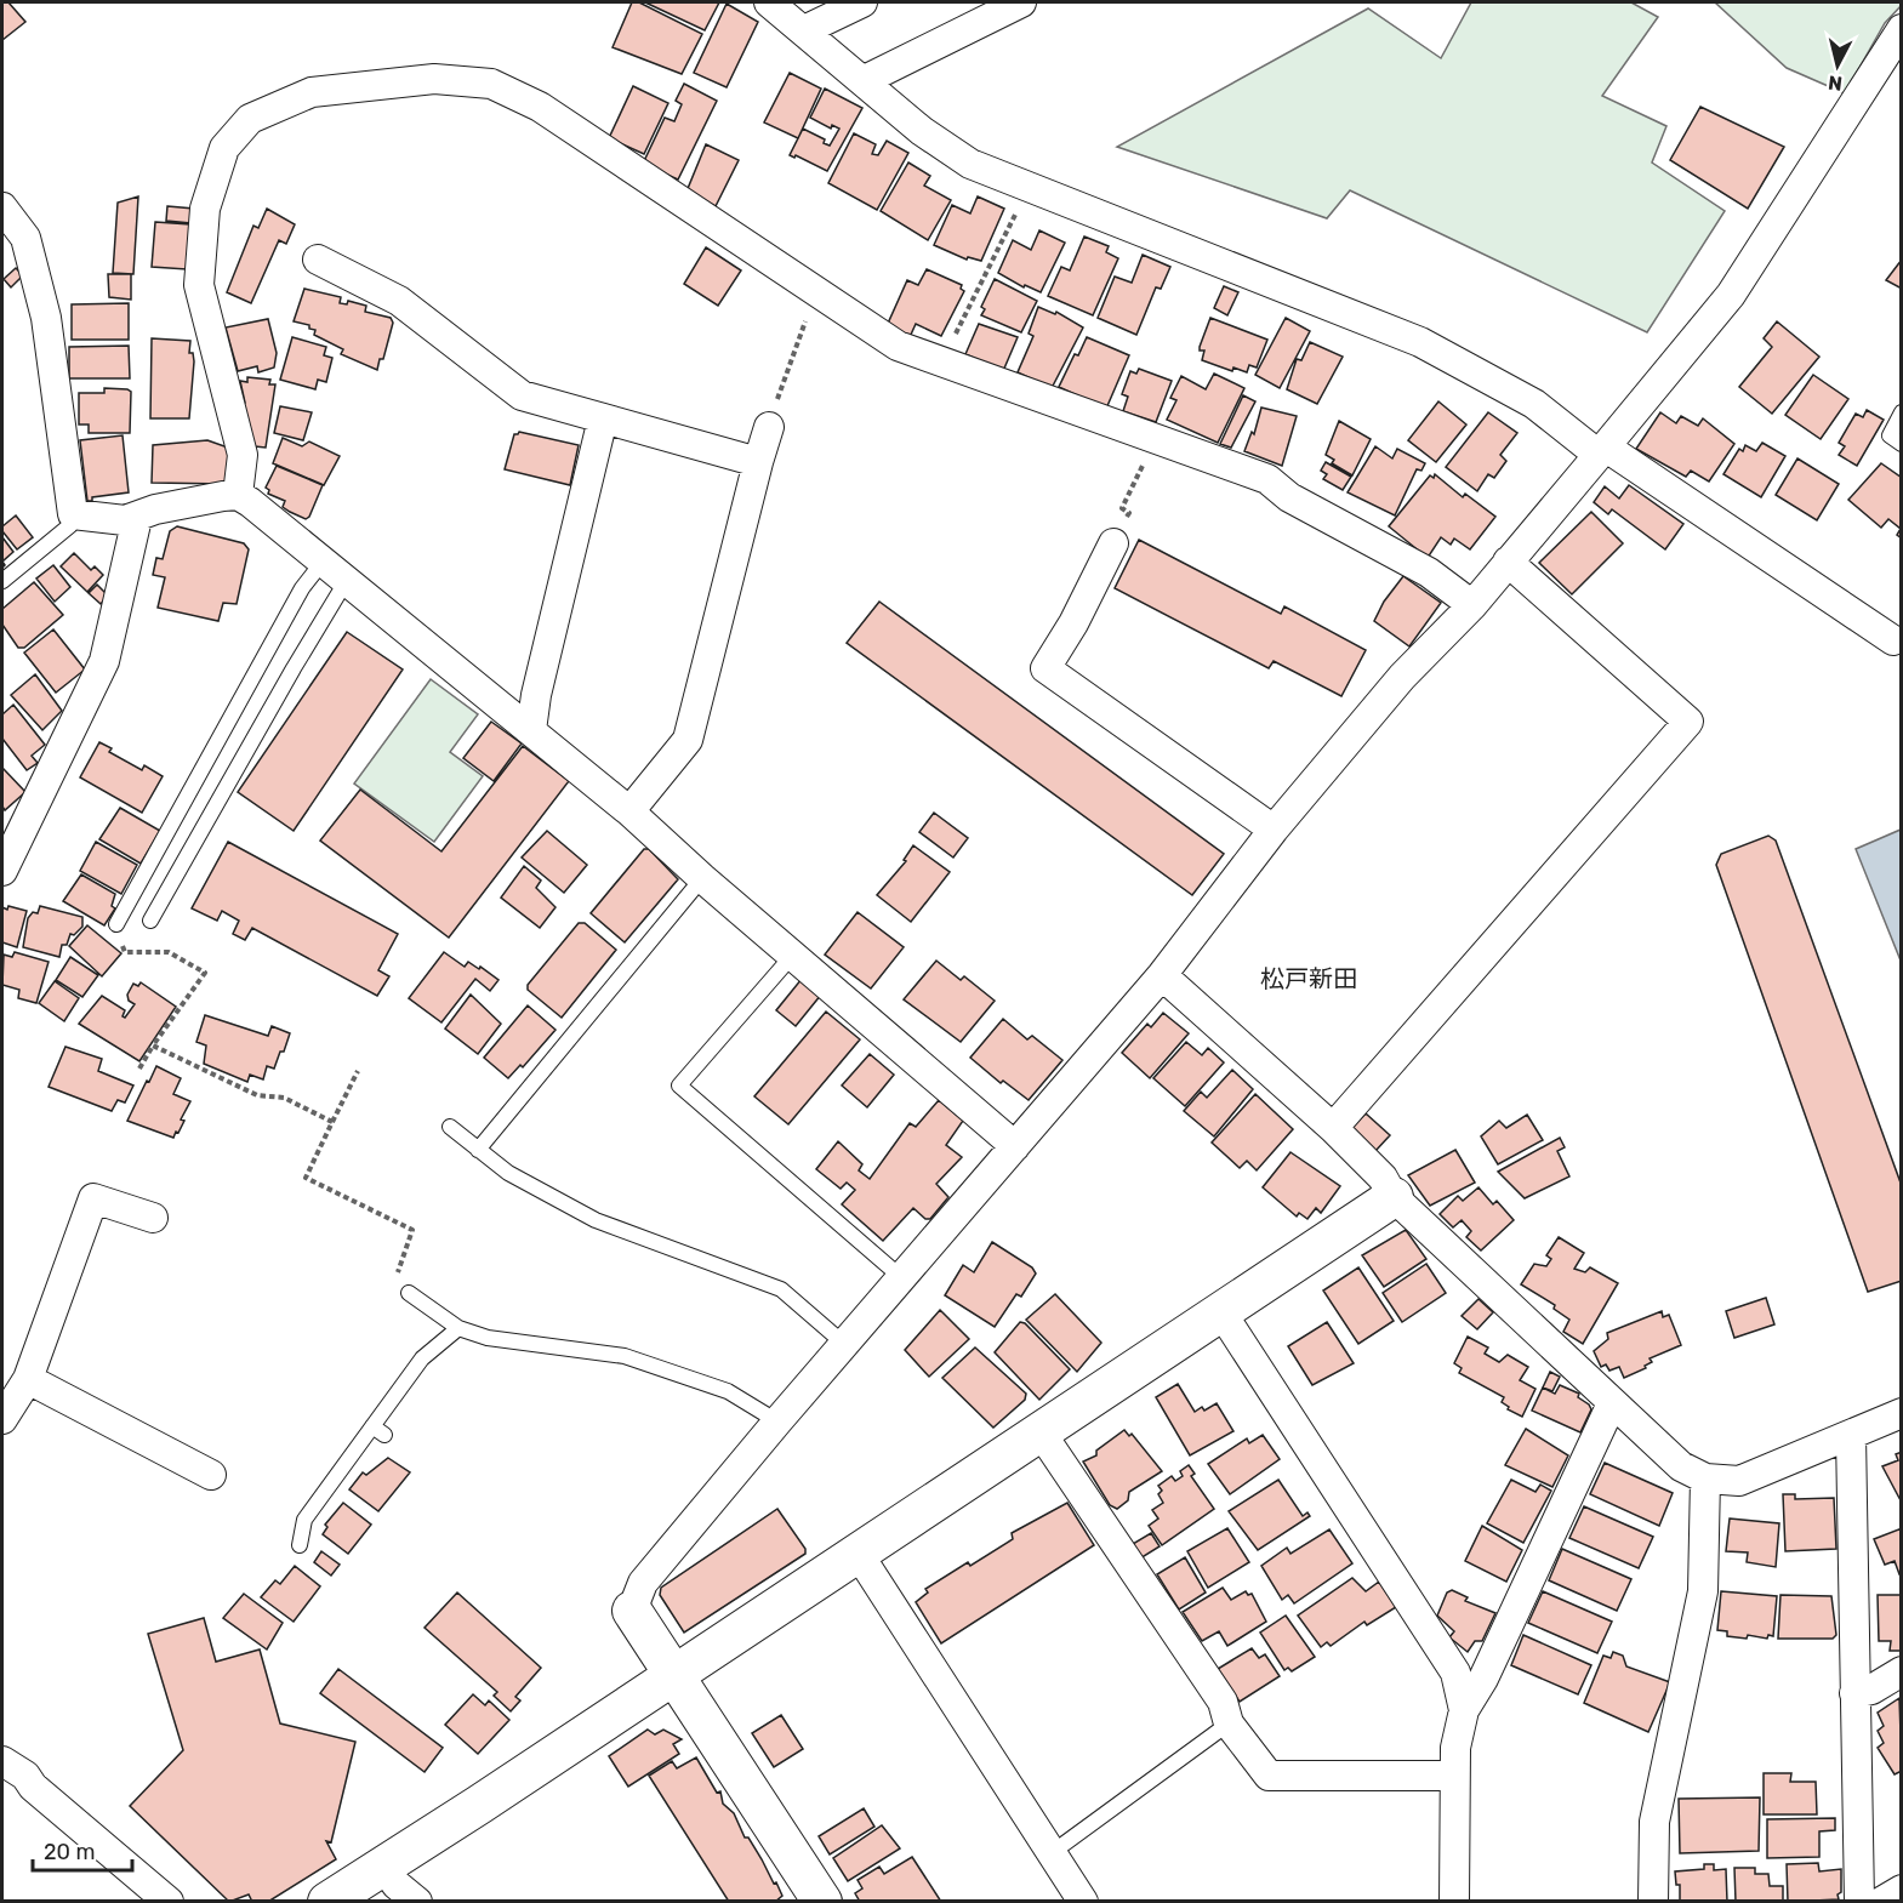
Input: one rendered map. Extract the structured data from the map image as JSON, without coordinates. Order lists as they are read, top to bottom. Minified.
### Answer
{"districts":["松戸新田"],"scale_bar":"20 m","north":"bottom"}
